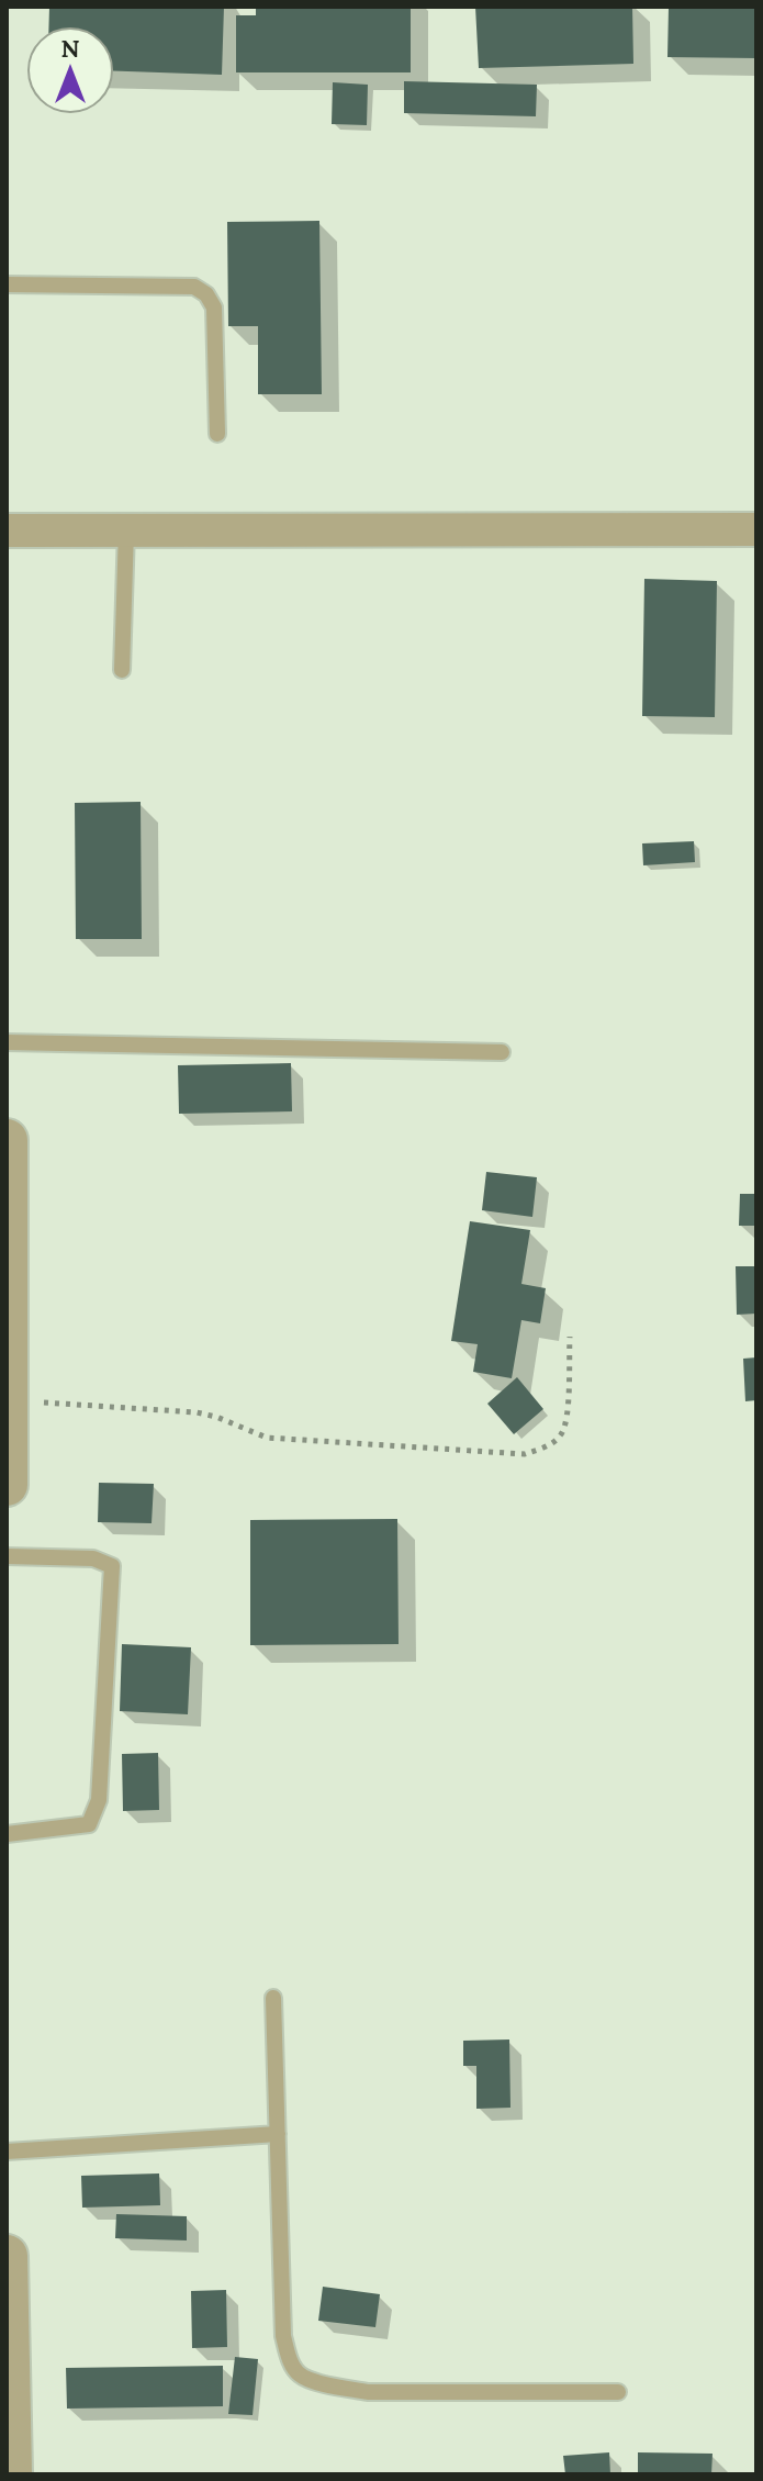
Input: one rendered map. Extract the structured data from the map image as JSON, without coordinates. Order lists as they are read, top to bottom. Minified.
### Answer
{"north":"top"}
